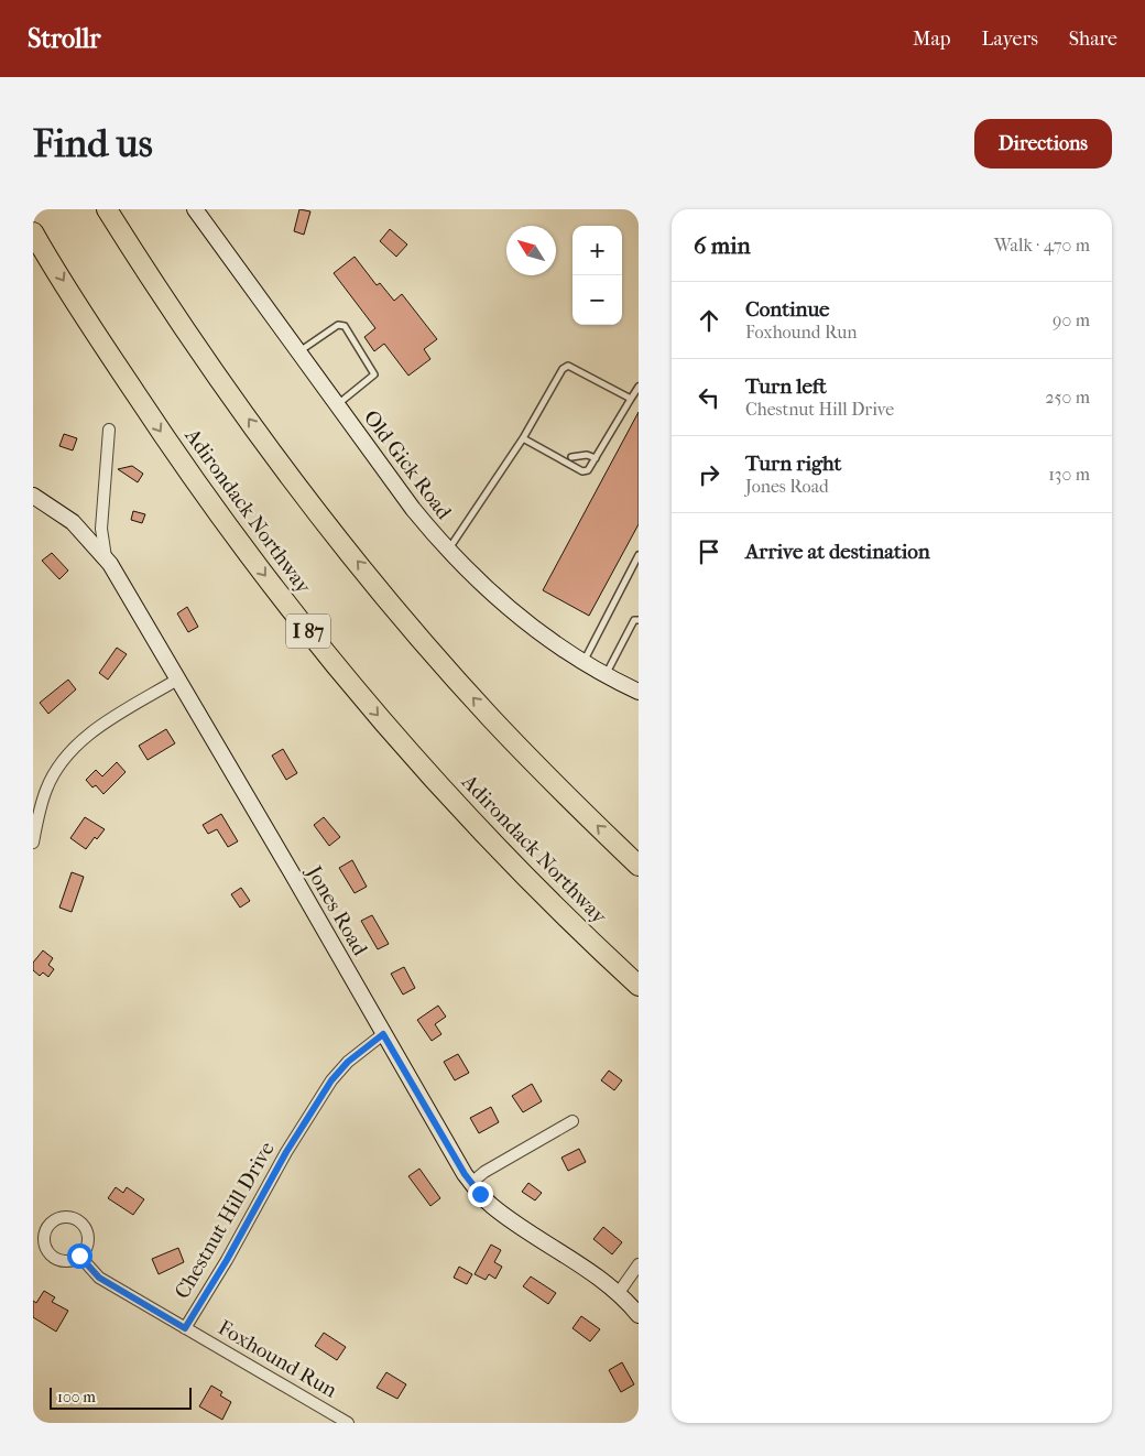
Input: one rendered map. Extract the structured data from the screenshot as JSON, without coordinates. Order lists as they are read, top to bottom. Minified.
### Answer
{"streets":{"highway":["Adirondack Northway","I 87"],"street":["Old Gick Road","Jones Road","Chestnut Hill Drive","Foxhound Run"]},"crossings":[["Jones Road","Chestnut Hill Drive"],["Chestnut Hill Drive","Foxhound Run"]],"scale_bar":"100 m","north":"top left","page":{"header":"Strollr","nav":["Map","Layers","Share"],"buttons":"Directions","title":"Find us","heading":["6 min","Walk · 470 m"],"map_buttons":["+","−"],"list":[["Continue","Foxhound Run","90 m"],["Turn left","Chestnut Hill Drive","250 m"],["Turn right","Jones Road","130 m"],"Arrive at destination"],"scale":"100 m"}}
